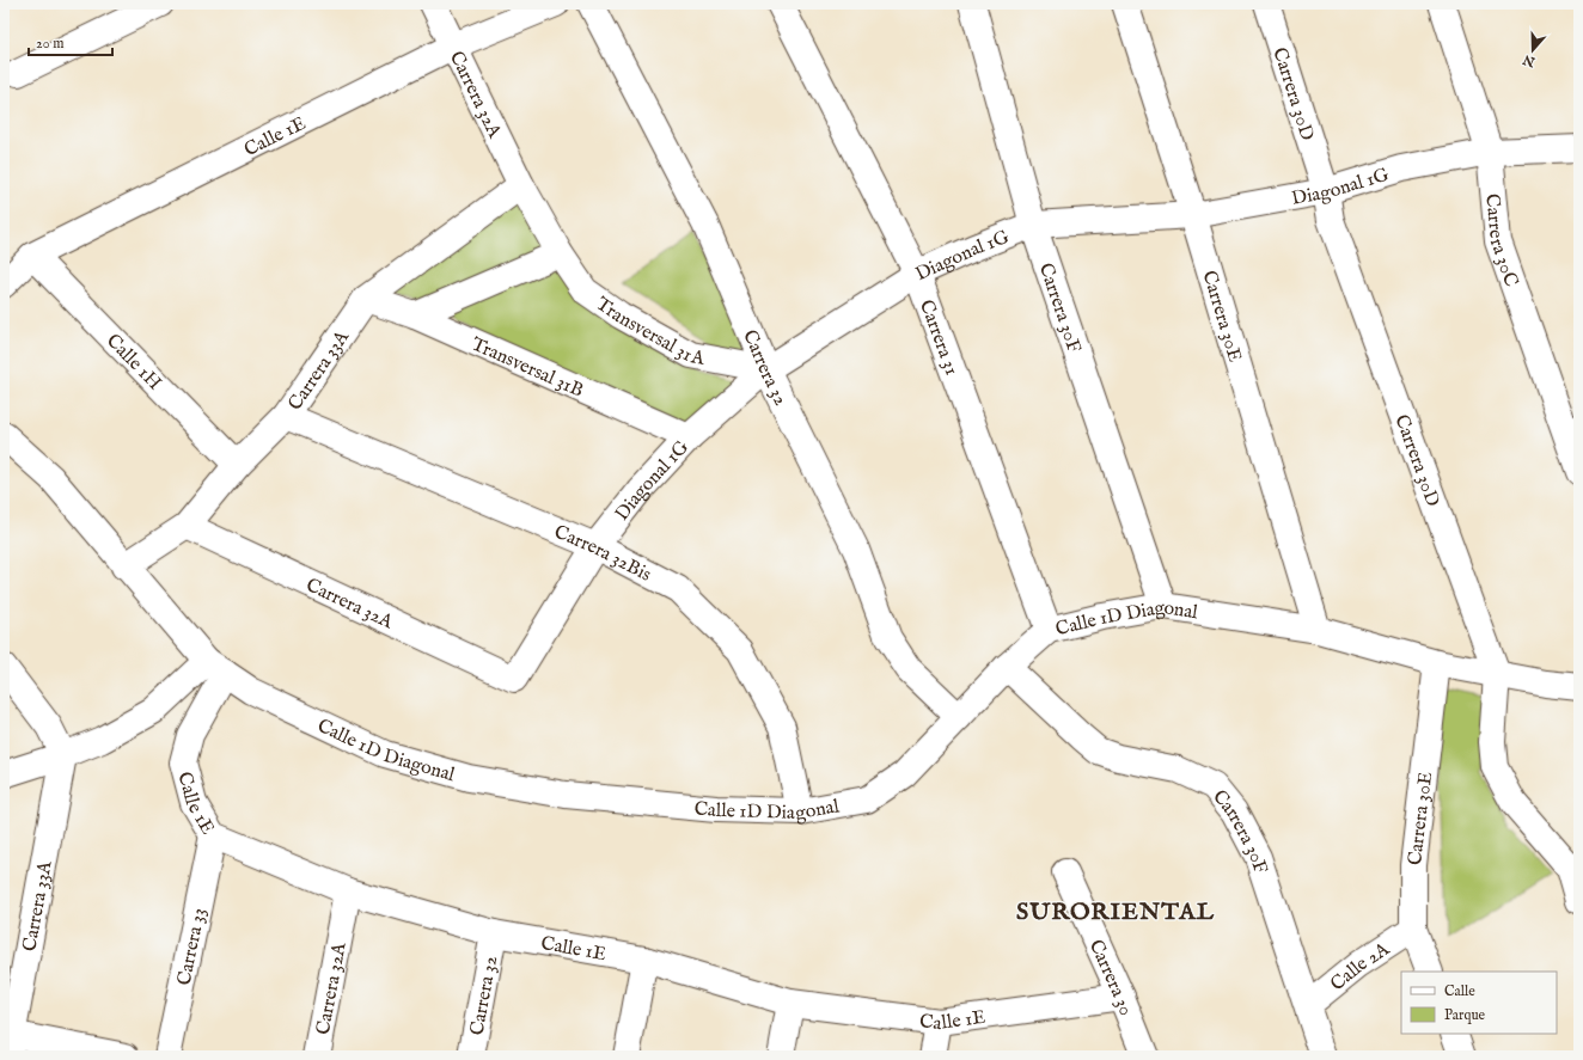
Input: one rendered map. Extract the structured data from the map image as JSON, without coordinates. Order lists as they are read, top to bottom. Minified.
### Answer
{"streets":{"street":["Carrera 30D","Carrera 32A","Calle 1E","Diagonal 1G","Carrera 30C","Carrera 30F","Carrera 30E","Transversal 31A","Carrera 31","Calle 1H","Transversal 31B","Carrera 32","Carrera 33A","Carrera 32Bis","Calle 1D Diagonal","Carrera 33","Calle 2A","Carrera 30"]},"crossings":[["Carrera 30D","Diagonal 1G"],["Carrera 30D","Calle 1D Diagonal"],["Carrera 32A","Calle 1E"],["Carrera 32A","Diagonal 1G"],["Carrera 32A","Transversal 31A"],["Carrera 32A","Carrera 33A"],["Calle 1E","Calle 1H"],["Calle 1E","Carrera 32"],["Calle 1E","Calle 1D Diagonal"],["Calle 1E","Carrera 33"],["Calle 1E","Carrera 30"],["Diagonal 1G","Carrera 30C"],["Diagonal 1G","Carrera 30F"],["Diagonal 1G","Carrera 30E"],["Diagonal 1G","Transversal 31A"],["Diagonal 1G","Carrera 31"],["Diagonal 1G","Transversal 31B"],["Diagonal 1G","Carrera 32"],["Diagonal 1G","Carrera 32Bis"],["Carrera 30F","Calle 1D Diagonal"],["Carrera 30F","Calle 2A"],["Carrera 30E","Calle 1D Diagonal"],["Carrera 30E","Calle 2A"],["Transversal 31A","Carrera 32"],["Transversal 31A","Carrera 33A"],["Carrera 31","Calle 1D Diagonal"],["Calle 1H","Carrera 33A"],["Transversal 31B","Carrera 33A"],["Carrera 32","Calle 1D Diagonal"],["Carrera 33A","Carrera 32Bis"],["Carrera 33A","Calle 1D Diagonal"],["Carrera 32Bis","Calle 1D Diagonal"]],"districts":["SURORIENTAL"],"legend":["Calle","Parque"],"scale_bar":"20 m","north":"bottom"}
